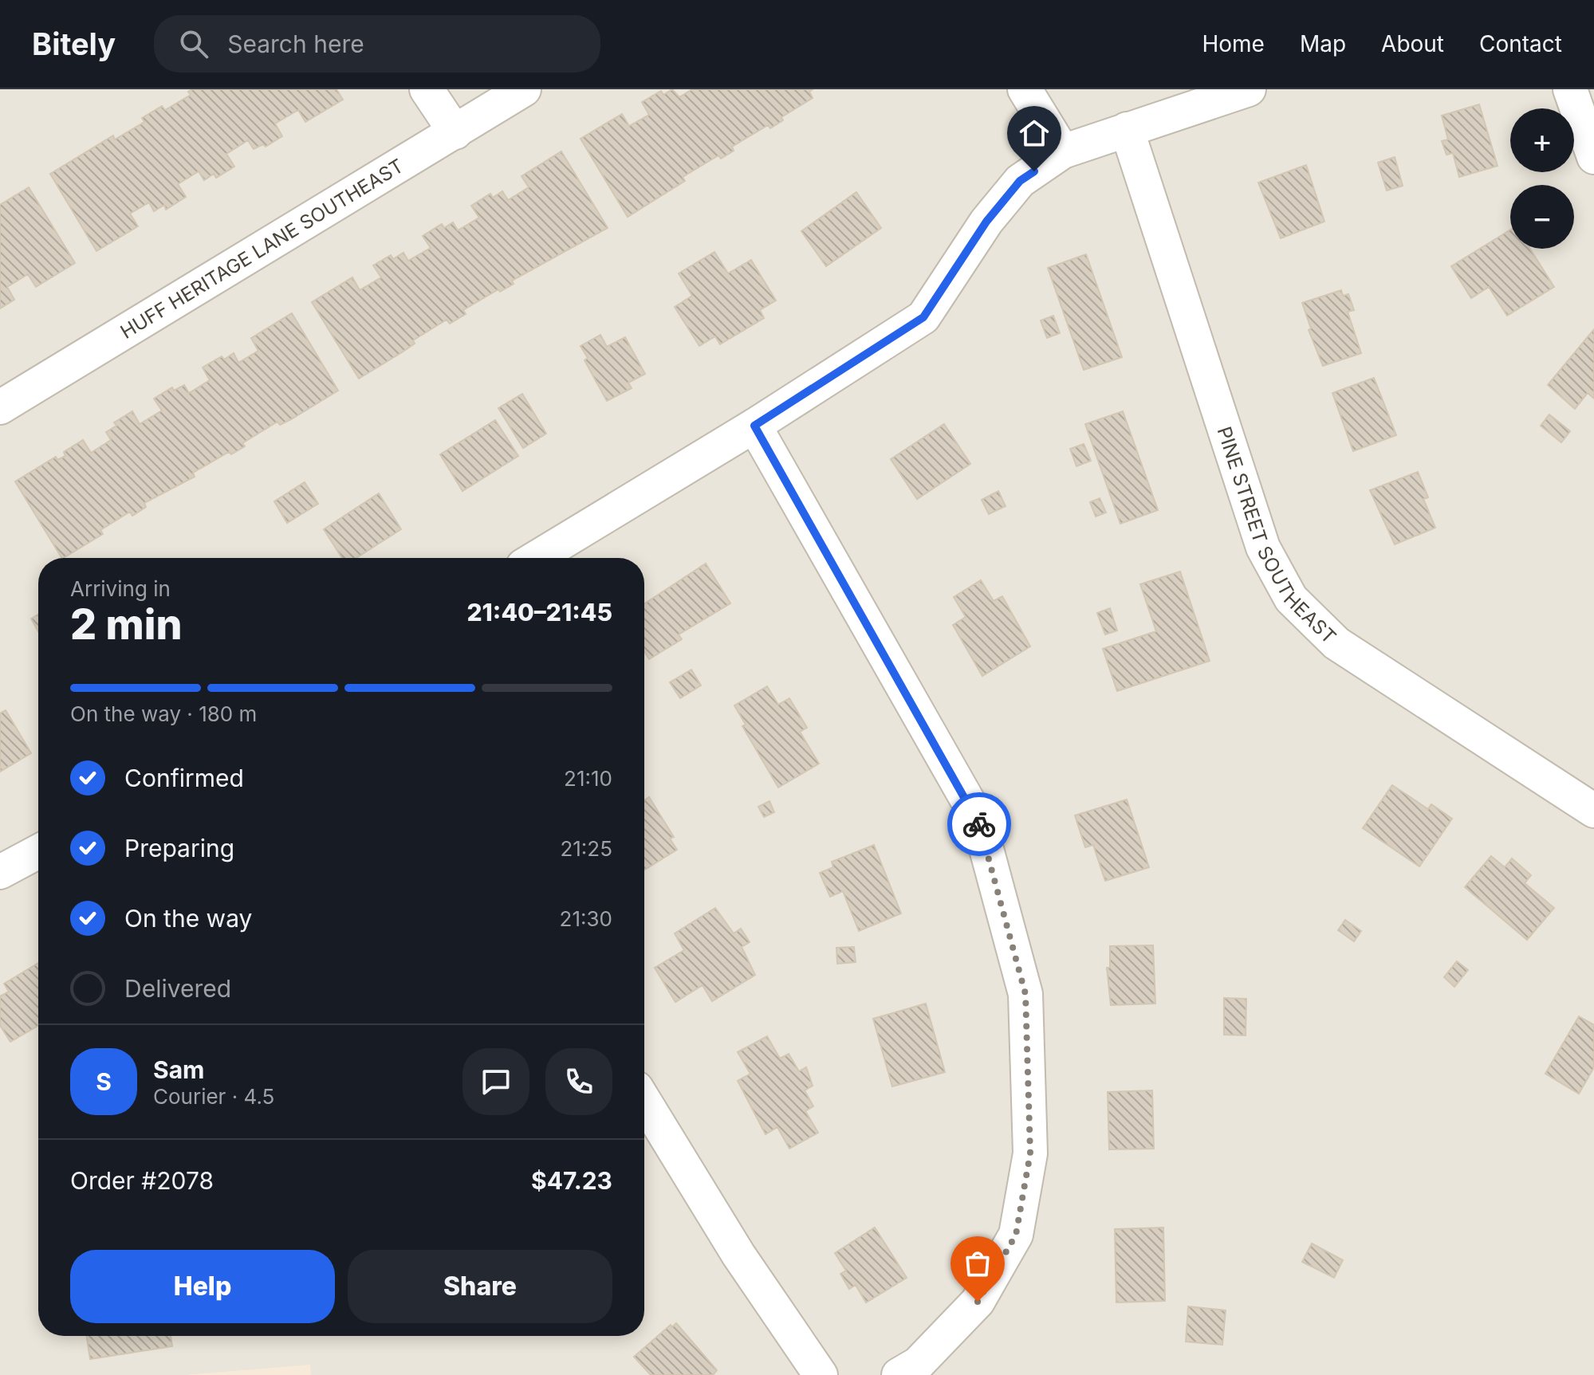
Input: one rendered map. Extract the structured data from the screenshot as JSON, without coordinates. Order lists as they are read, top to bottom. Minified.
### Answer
{"streets":{"street":["HUFF HERITAGE LANE SOUTHEAST","PINE STREET SOUTHEAST"]},"page":{"header":"Bitely","search":"Search here","nav":["Home","Map","About","Contact"],"map_buttons":["+","−"],"heading":["2 min","Arriving in","21:40–21:45"],"panel":["Sam","Courier · 4.5","Order #2078","$47.23"],"bar":"On the way · 180 m","list":[["Confirmed","21:10"],["Preparing","21:25"],["On the way","21:30"],"Delivered"],"round":"S","buttons":["Help","Share"]}}
